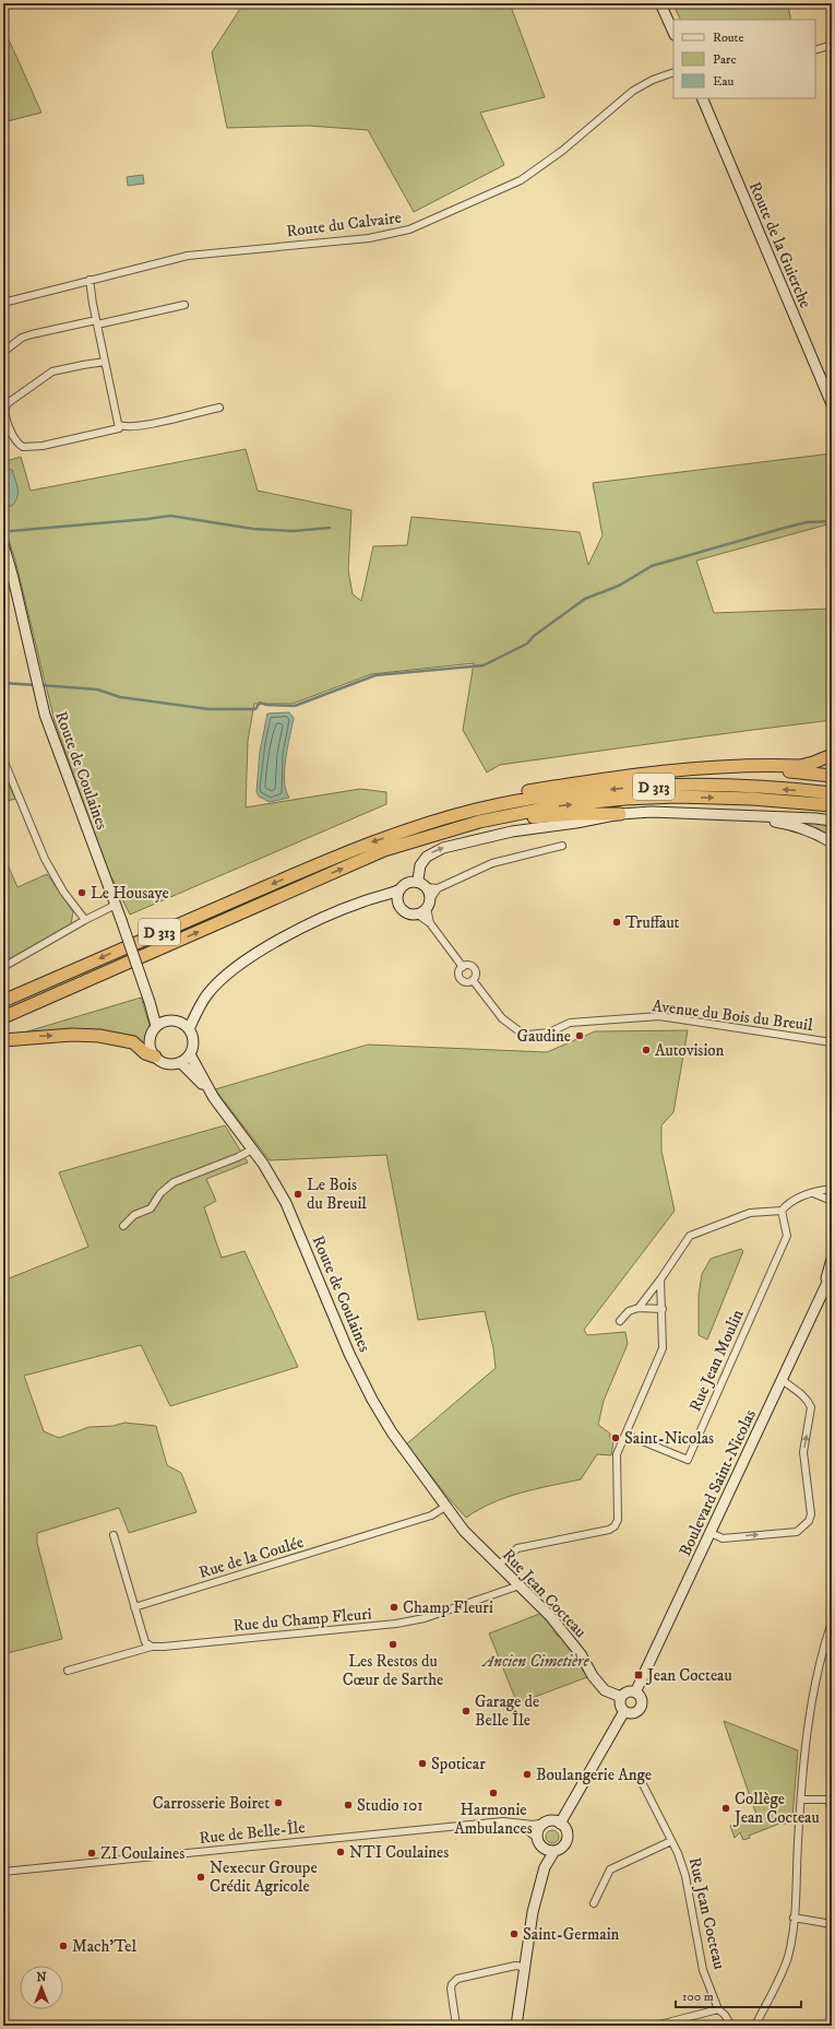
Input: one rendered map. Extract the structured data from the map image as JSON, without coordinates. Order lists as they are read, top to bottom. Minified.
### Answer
{"streets":{"highway":["D 313"],"street":["Route du Calvaire","Route de la Guierche","Route de Coulaines","Avenue du Bois du Breuil","Rue Jean Moulin","Boulevard Saint-Nicolas","Rue de la Coulée","Rue Jean Cocteau","Rue du Champ Fleuri","Rue de Belle-Île"]},"crossings":[["Route de Coulaines","Rue de la Coulée"],["Route de Coulaines","Rue Jean Cocteau"],["Boulevard Saint-Nicolas","Rue Jean Cocteau"],["Rue de la Coulée","Rue Jean Cocteau"],["Rue Jean Cocteau","Rue du Champ Fleuri"]],"parks":["Ancien Cimetière"],"places":{"other":["Le Housaye","Truffaut","Gaudine","Autovision","Le Bois du Breuil","Saint-Nicolas","Champ Fleuri","Les Restos du Cœur de Sarthe","Garage de Belle Île","Spoticar","Boulangerie Ange","Harmonie Ambulances","Carrosserie Boiret","Studio 101","Collège Jean Cocteau","NTI Coulaines","ZI Coulaines","Nexecur Groupe Crédit Agricole","Saint-Germain","Mach’Tel"],"transit":["Jean Cocteau"]},"legend":["Route","Parc","Eau"],"scale_bar":"100 m","north":"top"}
